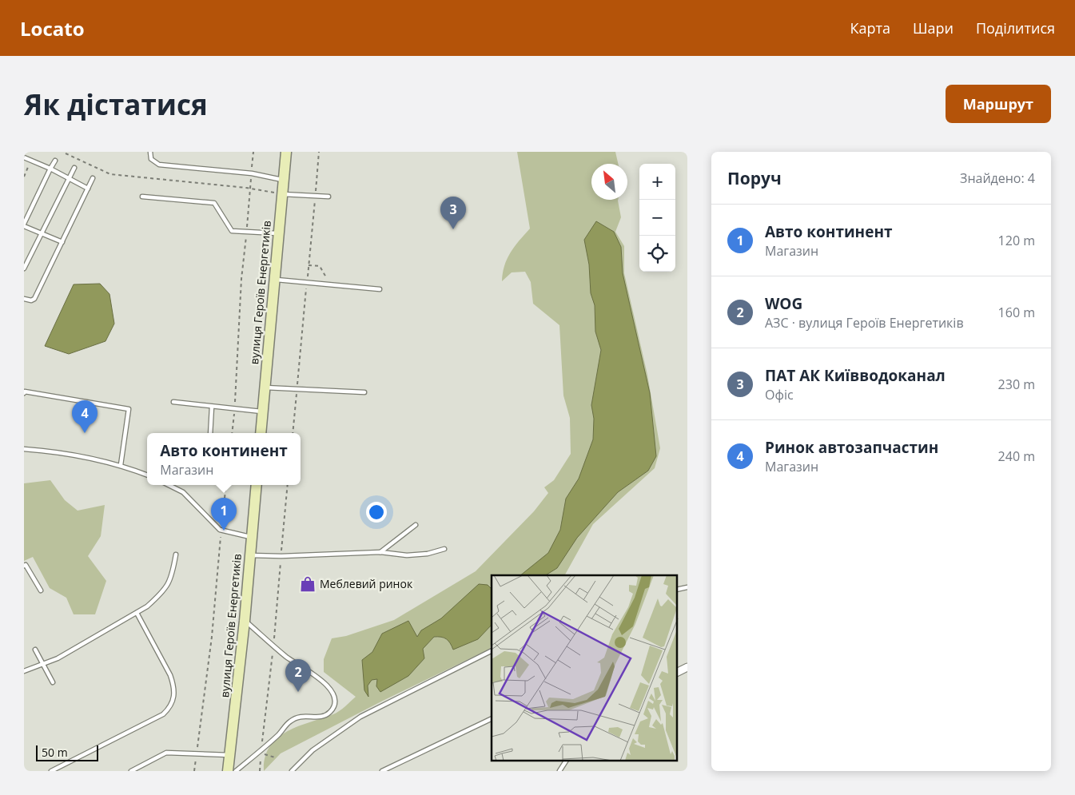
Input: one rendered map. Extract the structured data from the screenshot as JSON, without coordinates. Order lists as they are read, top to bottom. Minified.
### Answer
{"streets":{"street":["вулиця Героїв Енергетиків"]},"places":{"shop":["Меблевий ринок"]},"scale_bar":"50 m","north":"top left","page":{"header":"Locato","nav":["Карта","Шари","Поділитися"],"buttons":"Маршрут","title":"Як дістатися","heading":["Поруч","Знайдено: 4"],"map_buttons":["+","−"],"pins":["3","4","1","2"],"list":[{"mark":"1","name":"Авто континент","note":"Магазин","value":"120 m"},{"mark":"2","name":"WOG","note":"АЗС · вулиця Героїв Енергетиків","value":"160 m"},{"mark":"3","name":"ПАТ АК Київводоканал","note":"Офіс","value":"230 m"},{"mark":"4","name":"Ринок автозапчастин","note":"Магазин","value":"240 m"}],"popup":["Авто континент","Магазин"],"scale":"50 m"}}
